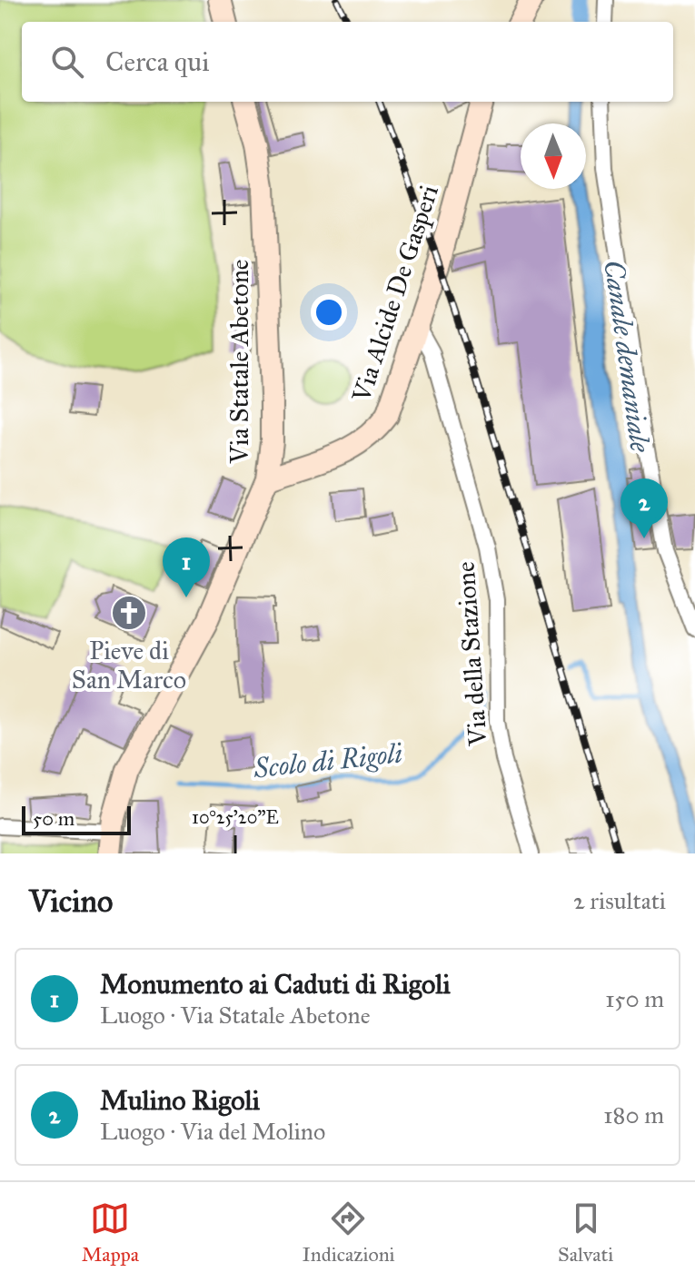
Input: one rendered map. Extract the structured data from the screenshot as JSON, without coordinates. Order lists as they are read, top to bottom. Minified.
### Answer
{"streets":{"main road":["Via Alcide De Gasperi","Via Statale Abetone"],"street":["Via della Stazione"]},"crossings":[["Via Alcide De Gasperi","Via Statale Abetone"],["Via Alcide De Gasperi","Via della Stazione"]],"water":["Canale demaniale","Scolo di Rigoli"],"places":{"church":["Pieve di San Marco"]},"scale_bar":"50 m","north":"bottom","page":{"search":"Cerca qui","pins":["2","1"],"scale":"50 m","heading":["Vicino","2 risultati"],"list":[{"mark":"1","name":"Monumento ai Caduti di Rigoli","note":"Luogo · Via Statale Abetone","value":"150 m"},{"mark":"2","name":"Mulino Rigoli","note":"Luogo · Via del Molino","value":"180 m"}],"nav":["Mappa","Indicazioni","Salvati"]},"coordinates":["10°25'20\"E"]}
